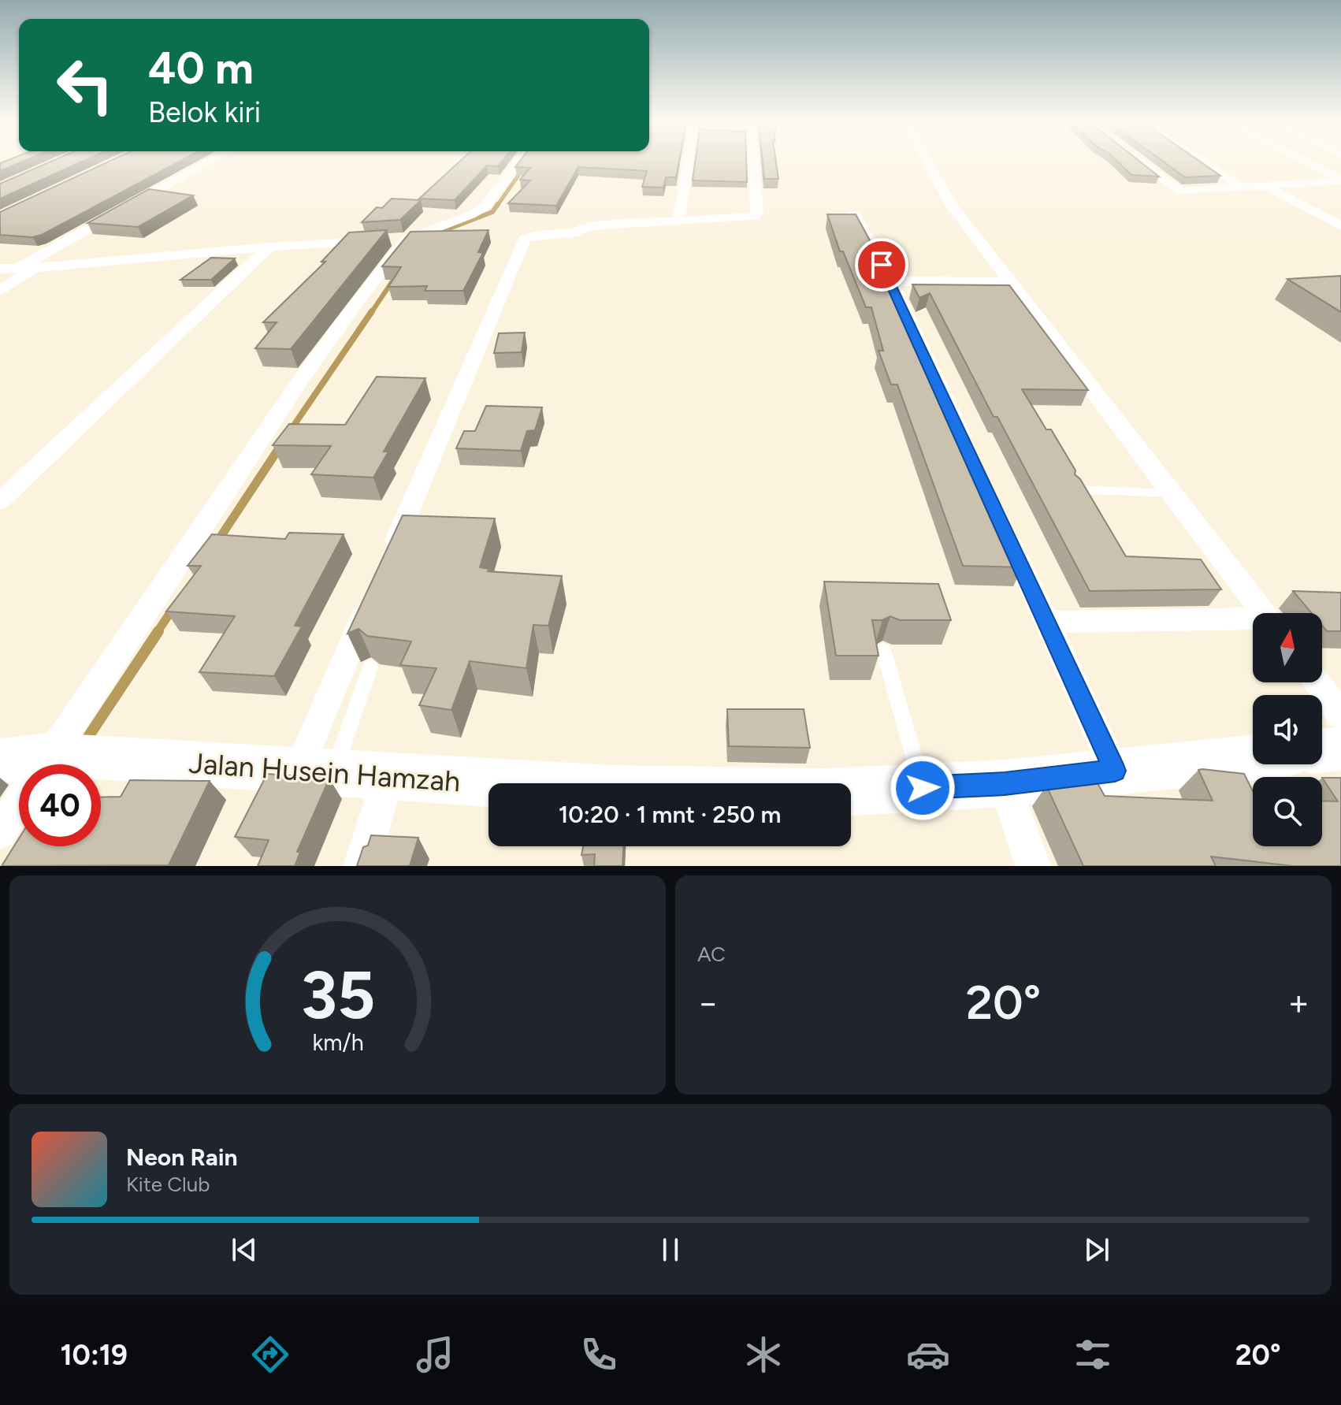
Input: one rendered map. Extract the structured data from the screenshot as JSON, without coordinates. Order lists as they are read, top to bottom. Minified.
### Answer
{"streets":{"street":["Jalan Husein Hamzah"]},"north":"top","page":{"turn":["40 m","Belok kiri"],"limit":"40","trip":"10:20 · 1 mnt · 250 m","tile":"AC","heat":["−","20°","+"],"song":["Neon Rain","Kite Club"],"tabs":["10:19","20°"],"gauge":["35","km/h"]}}
